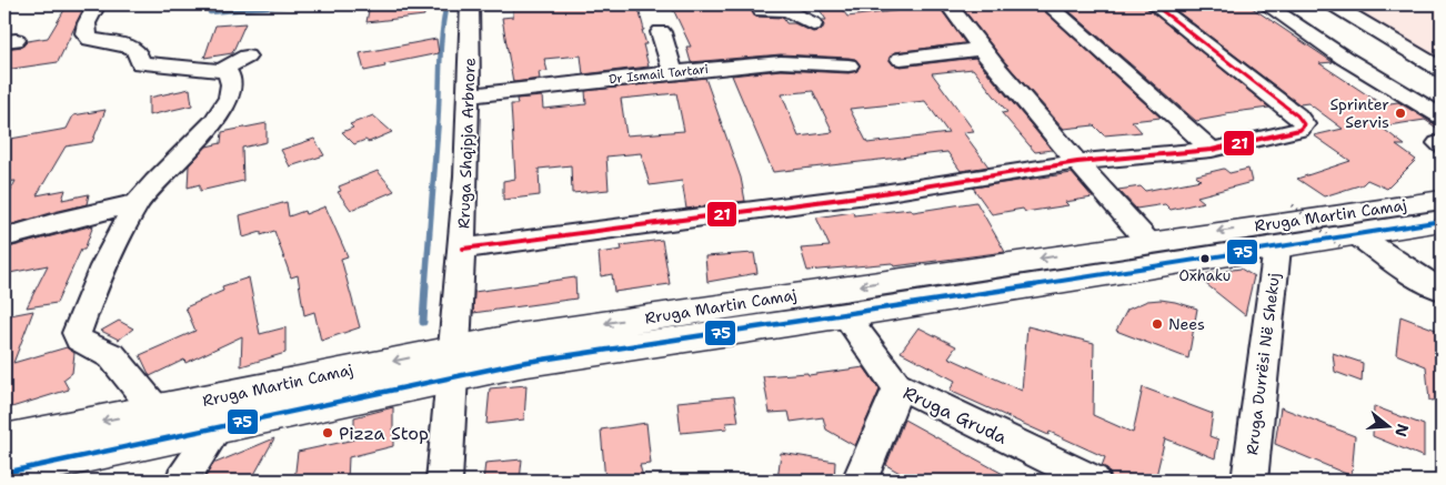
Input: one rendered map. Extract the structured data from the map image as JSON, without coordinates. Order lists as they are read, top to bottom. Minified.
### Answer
{"streets":{"highway":["Rruga Martin Camaj"],"street":["Dr Ismail Tartari","Rruga Shqipja Arbnore","Rruga Durrësi Në Shekuj","Rruga Gruda"]},"crossings":[["Dr Ismail Tartari","Rruga Shqipja Arbnore"],["Rruga Shqipja Arbnore","Rruga Martin Camaj"],["Rruga Martin Camaj","Rruga Durrësi Në Shekuj"],["Rruga Martin Camaj","Rruga Gruda"]],"places":["Sprinter Servis","Oxhaku","Nees","Pizza Stop"],"lines":["transit line 21","transit line 75"],"north":"right"}
